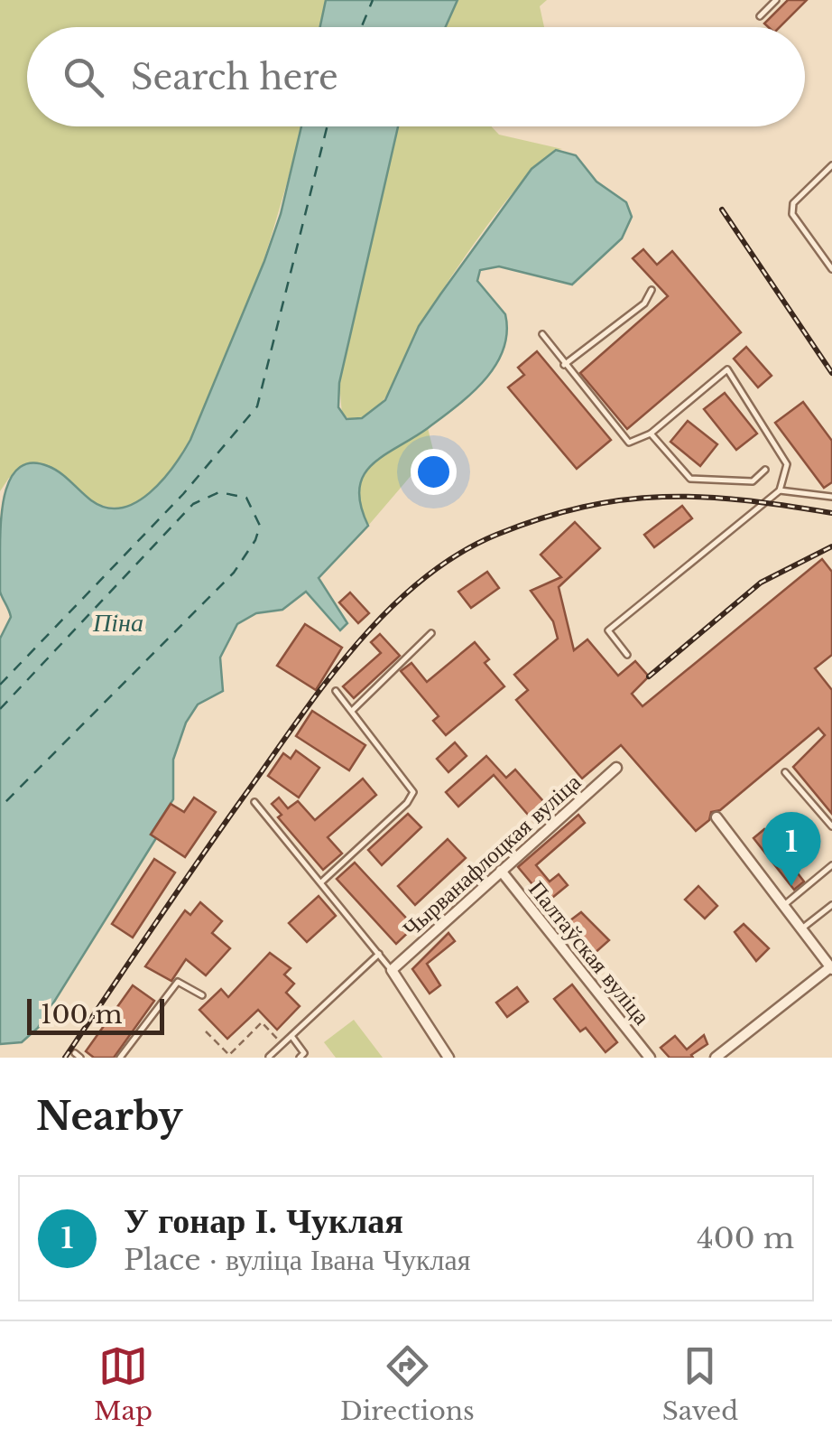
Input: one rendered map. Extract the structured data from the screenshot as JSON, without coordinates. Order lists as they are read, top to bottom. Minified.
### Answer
{"streets":{"street":["Чырванафлоцкая вуліца","Палтаўская вуліца"]},"crossings":[["Чырванафлоцкая вуліца","Палтаўская вуліца"]],"water":["Піна"],"scale_bar":"100 m","page":{"search":"Search here","pins":"1","scale":"100 m","heading":"Nearby","list":[{"mark":"1","name":"У гонар І. Чуклая","note":"Place · вуліца Івана Чуклая","value":"400 m"}],"nav":["Map","Directions","Saved"]}}
